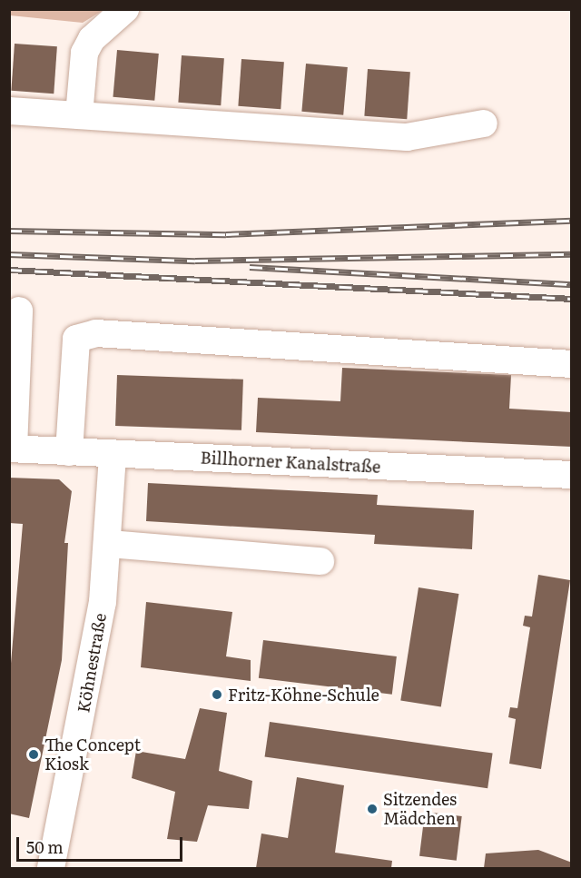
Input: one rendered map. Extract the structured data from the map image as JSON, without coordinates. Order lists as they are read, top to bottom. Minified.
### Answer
{"streets":{"street":["Billhorner Kanalstraße","Köhnestraße"]},"crossings":[["Billhorner Kanalstraße","Köhnestraße"]],"places":["Fritz-Köhne-Schule","The Concept Kiosk","Sitzendes Mädchen"],"scale_bar":"50 m"}
